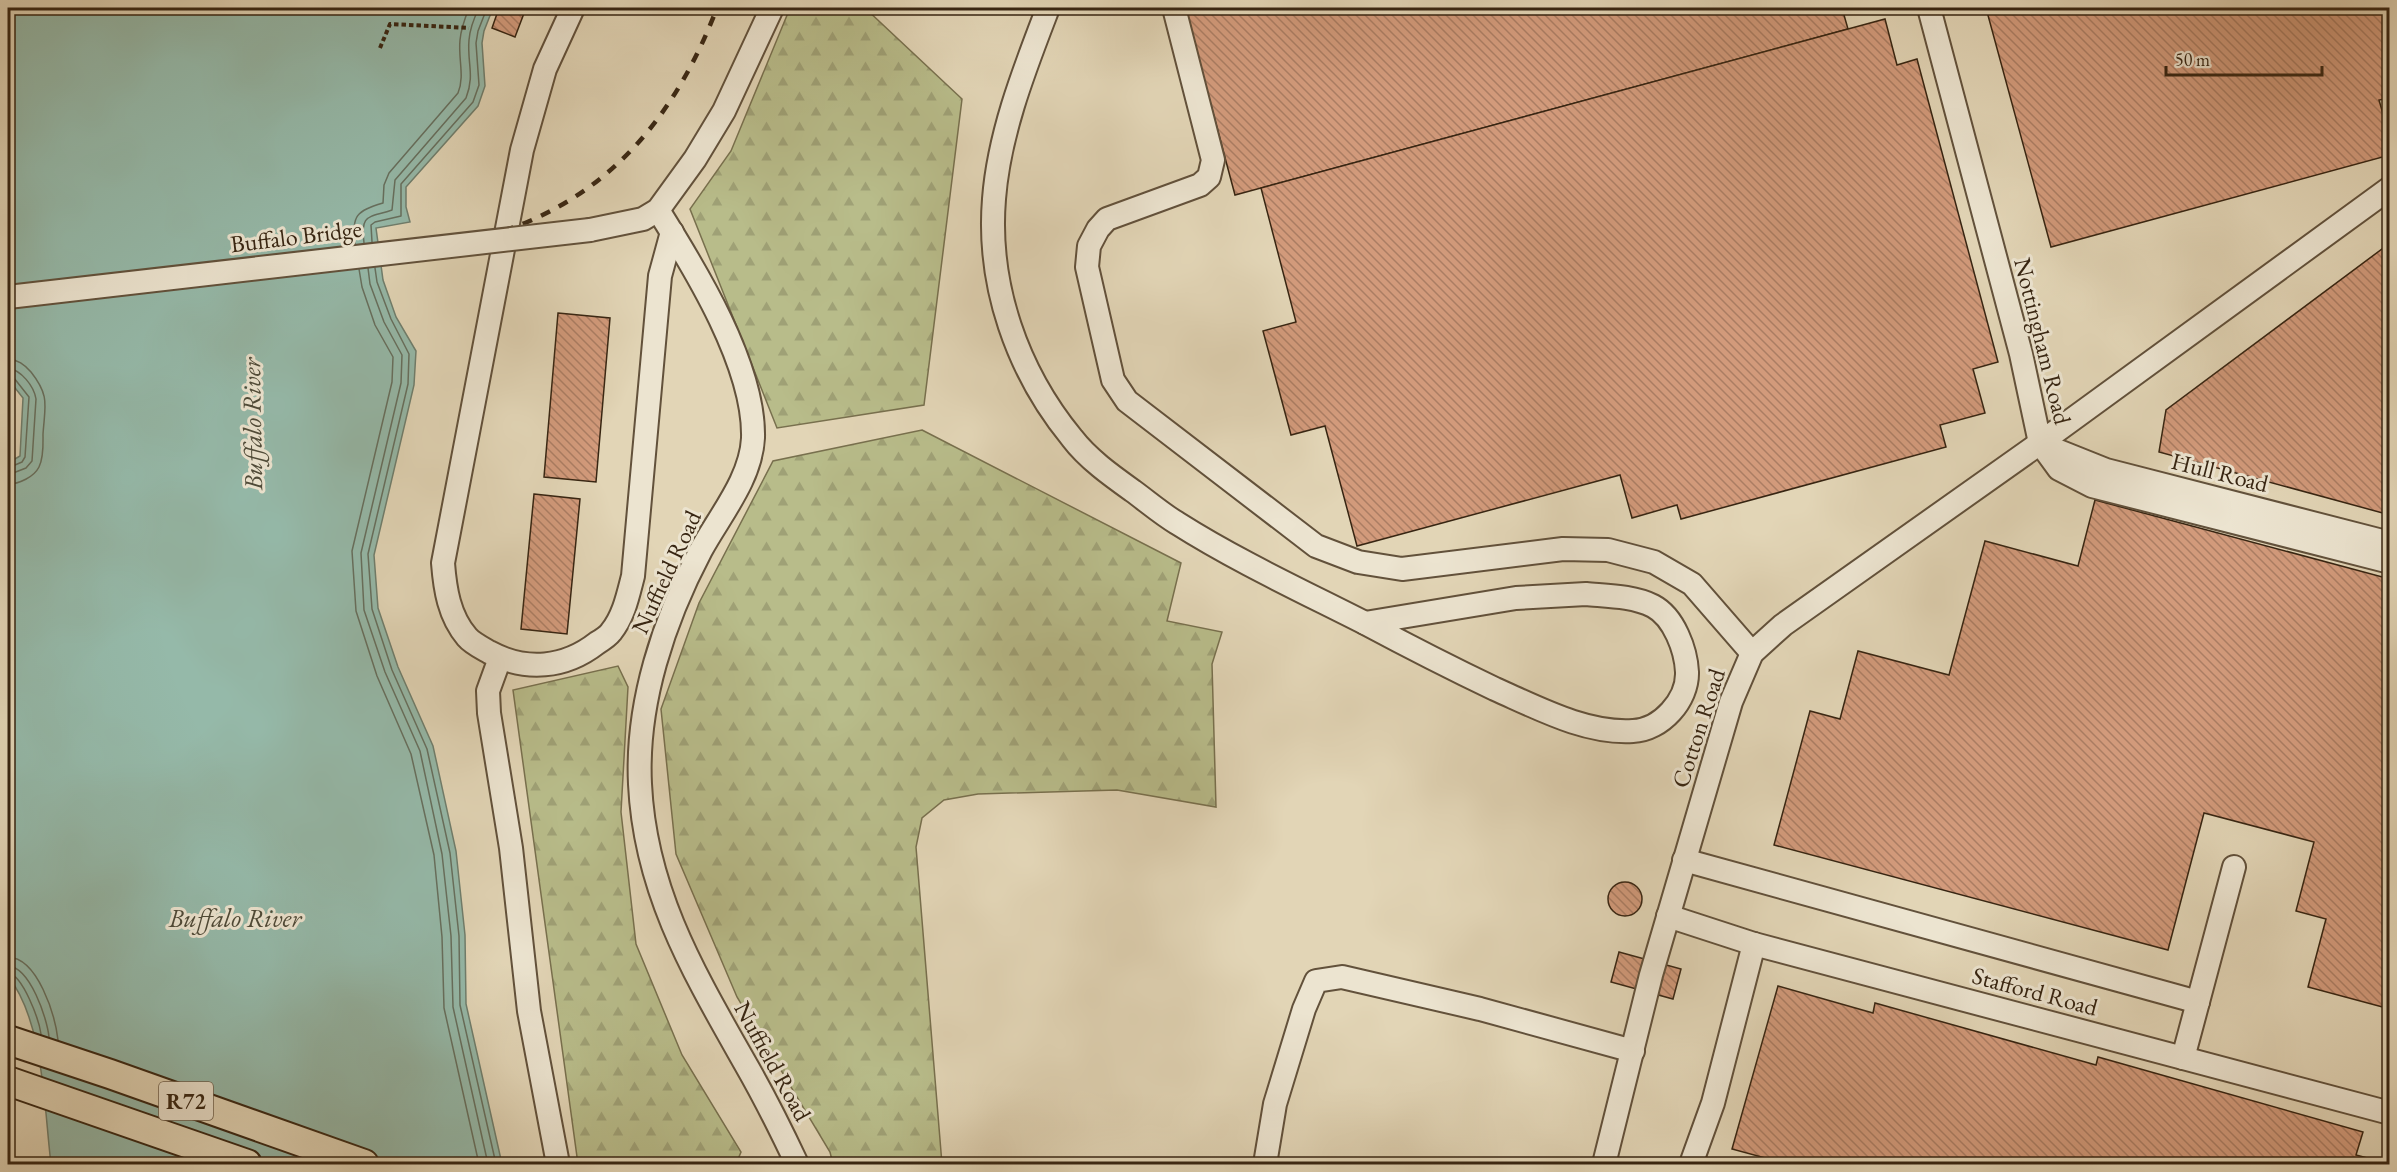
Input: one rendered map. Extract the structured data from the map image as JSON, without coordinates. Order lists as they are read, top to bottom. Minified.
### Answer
{"streets":{"main road":["R72"],"street":["Buffalo Bridge","Nottingham Road","Hull Road","Nuffield Road","Cotton Road","Stafford Road"]},"crossings":[["Buffalo Bridge","Nuffield Road"],["Nottingham Road","Hull Road"],["Nottingham Road","Cotton Road"],["Hull Road","Cotton Road"],["Cotton Road","Stafford Road"]],"water":["Buffalo River"],"scale_bar":"50 m"}
